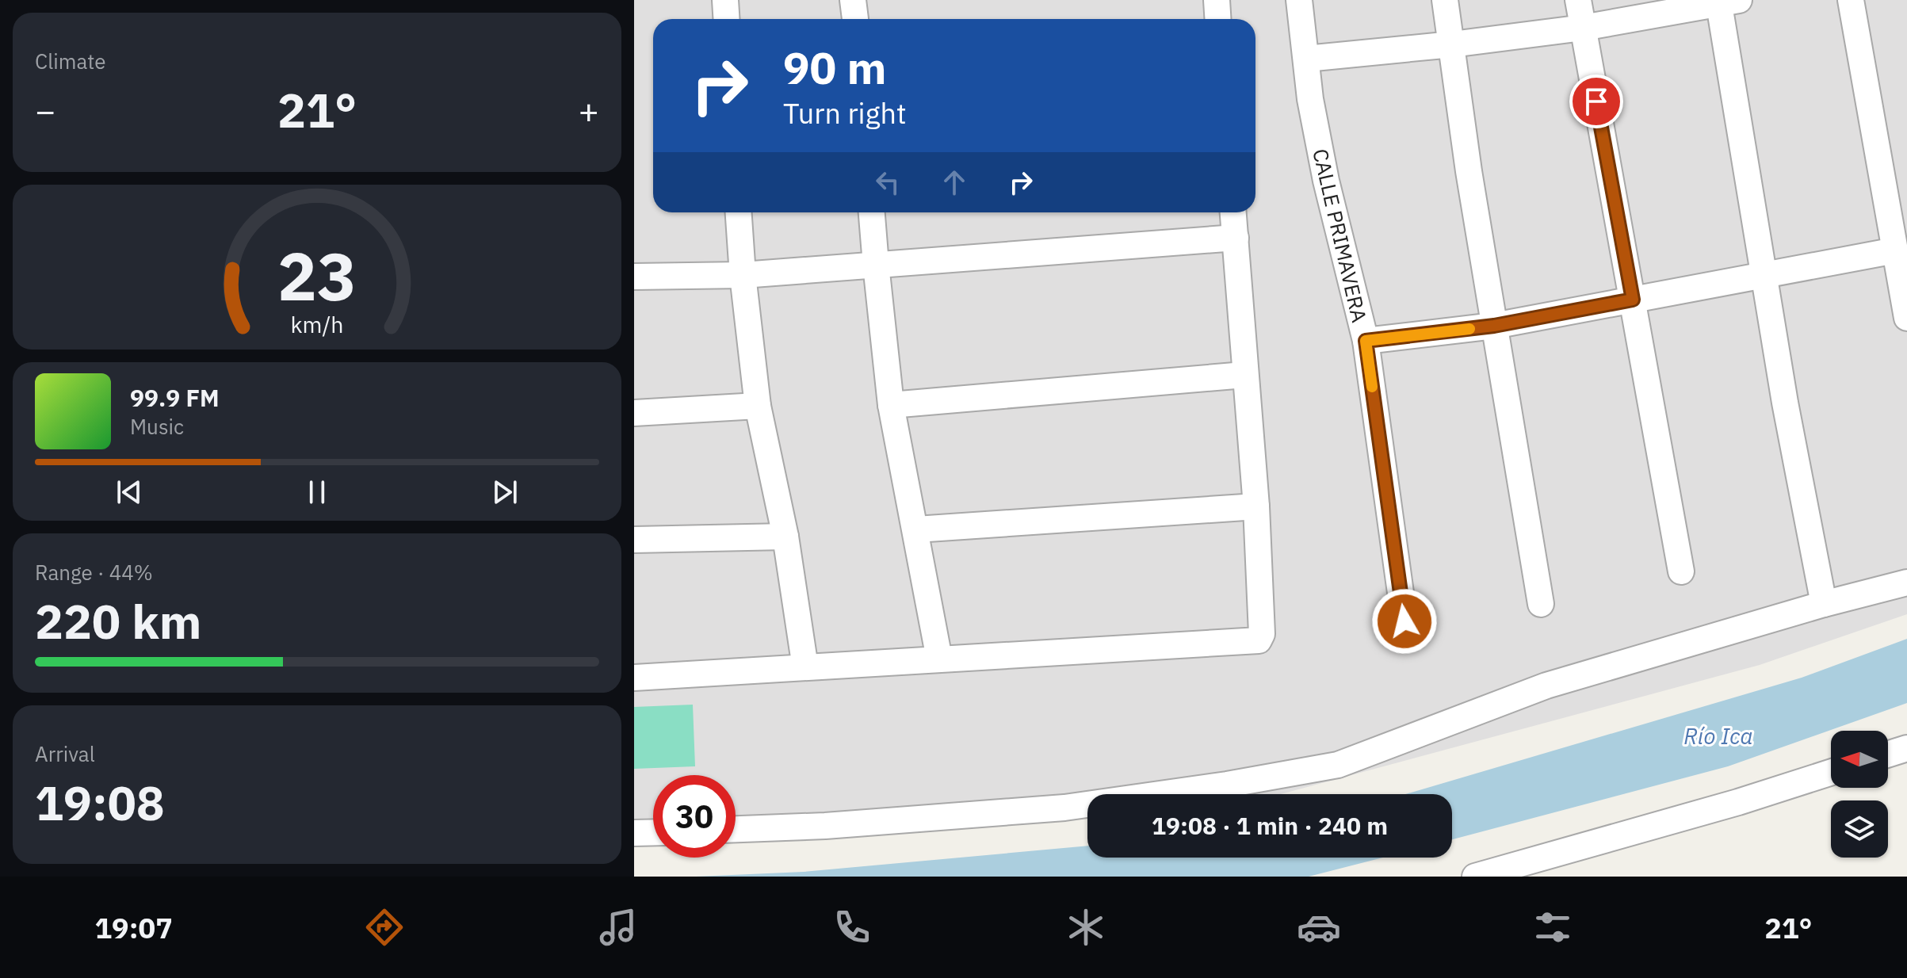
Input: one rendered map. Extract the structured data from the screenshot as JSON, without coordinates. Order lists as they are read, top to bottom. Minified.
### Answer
{"streets":{"street":["CALLE PRIMAVERA"]},"water":["Río Ica"],"north":"left","page":{"tile":["Climate",["Range · 44%","220 km"],["Arrival","19:08"]],"turn":["90 m","Turn right"],"heat":["−","21°","+"],"song":["99.9 FM","Music"],"limit":"30","trip":"19:08 · 1 min · 240 m","tabs":["19:07","21°"],"gauge":["23","km/h"]}}
